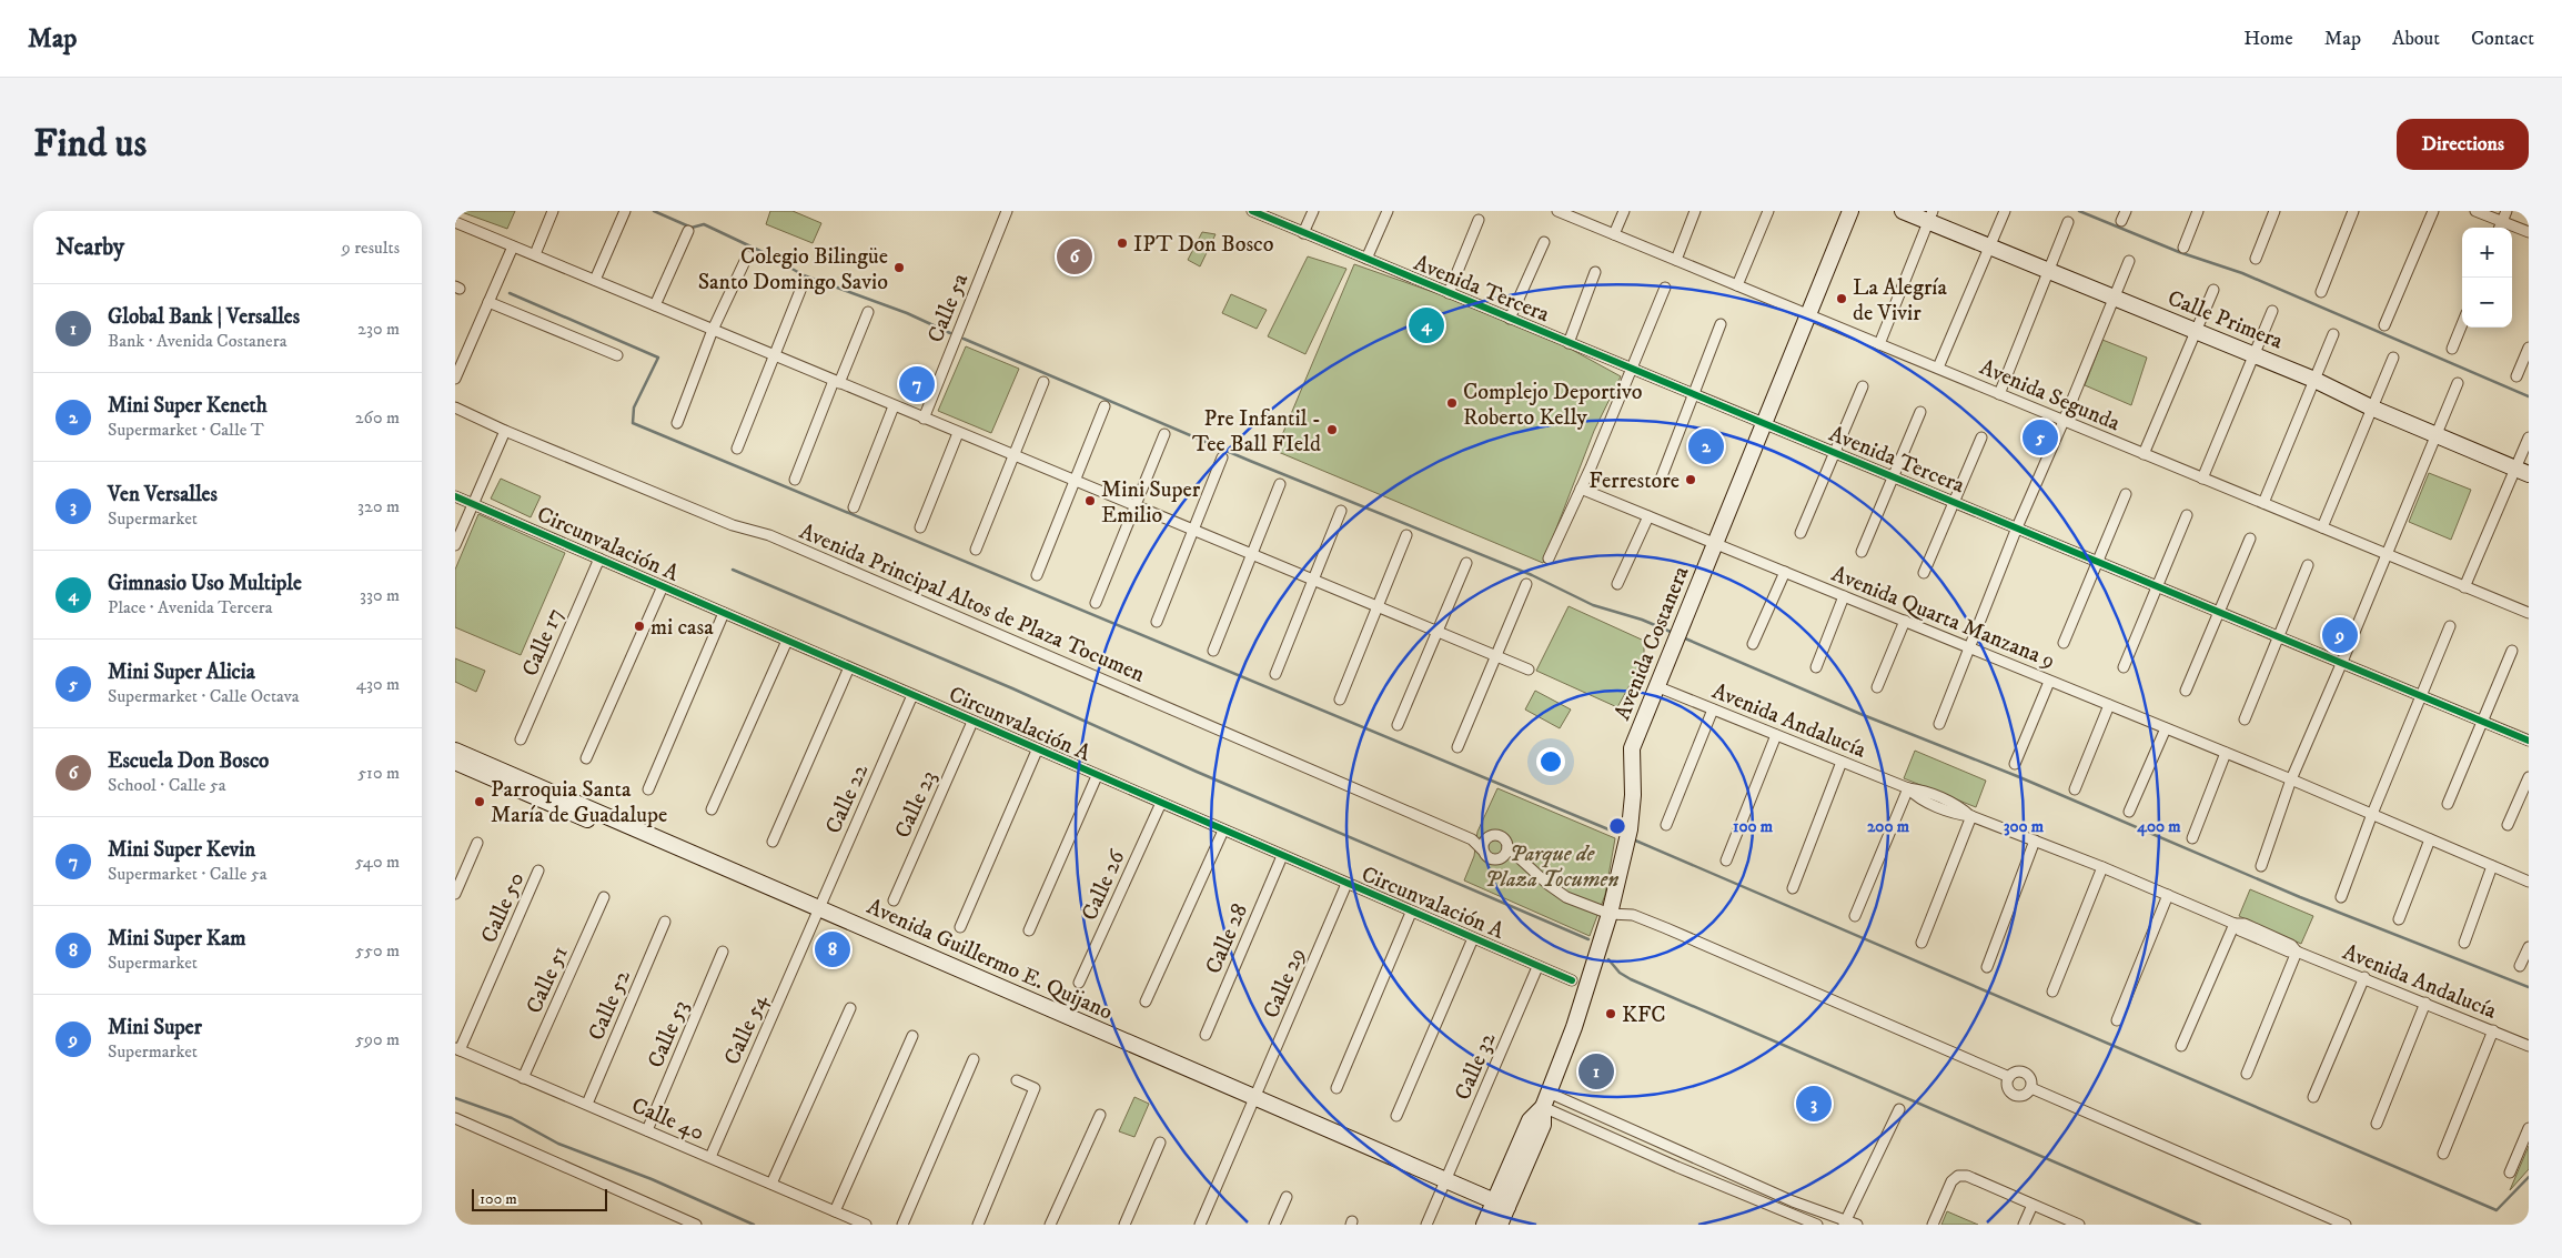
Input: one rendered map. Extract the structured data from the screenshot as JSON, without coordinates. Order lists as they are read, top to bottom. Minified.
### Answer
{"streets":{"street":["Avenida Tercera","Calle 5a","Calle Primera","Avenida Segunda","Circunvalación A","Avenida Principal Altos de Plaza Tocumen","Avenida Quarta Manzana 9","Calle 17","Avenida Costanera","Avenida Andalucía","Calle 22","Calle 23","Calle 26","Calle 50","Calle 28","Avenida Guillermo E. Quijano","Calle 51","Calle 29","Calle 52","Calle 54","Calle 53","Calle 32","Calle 40"]},"crossings":[["Avenida Tercera","Avenida Costanera"],["Avenida Segunda","Avenida Costanera"],["Circunvalación A","Calle 17"],["Circunvalación A","Calle 22"],["Circunvalación A","Calle 23"],["Circunvalación A","Calle 26"],["Circunvalación A","Calle 28"],["Circunvalación A","Calle 29"],["Circunvalación A","Calle 32"],["Avenida Quarta Manzana 9","Avenida Costanera"],["Avenida Costanera","Avenida Andalucía"],["Avenida Costanera","Avenida Guillermo E. Quijano"],["Calle 22","Avenida Guillermo E. Quijano"],["Calle 22","Calle 54"],["Calle 50","Calle 40"],["Avenida Guillermo E. Quijano","Calle 29"],["Avenida Guillermo E. Quijano","Calle 54"],["Avenida Guillermo E. Quijano","Calle 32"],["Calle 51","Calle 40"],["Calle 52","Calle 40"],["Calle 54","Calle 40"],["Calle 53","Calle 40"]],"parks":["Parque de Plaza Tocumen"],"places":["IPT Don Bosco","Colegio Bilingüe Santo Domingo Savio","La Alegría de Vivir","Complejo Deportivo Roberto Kelly","Pre Infantil - Tee Ball FIeld","Ferrestore","Mini Super Emilio","mi casa","Parroquia Santa María de Guadalupe","KFC"],"scale_bar":"100 m","page":{"header":"Map","nav":["Home","Map","About","Contact"],"buttons":"Directions","title":"Find us","heading":["Nearby","9 results"],"map_buttons":["+","−"],"pins":["6","4","7","5","2","9","8","1","3"],"list":[{"mark":"1","name":"Global Bank | Versalles","note":"Bank · Avenida Costanera","value":"230 m"},{"mark":"2","name":"Mini Super Keneth","note":"Supermarket · Calle T","value":"260 m"},{"mark":"3","name":"Ven Versalles","note":"Supermarket","value":"320 m"},{"mark":"4","name":"Gimnasio Uso Multiple","note":"Place · Avenida Tercera","value":"330 m"},{"mark":"5","name":"Mini Super Alicia","note":"Supermarket · Calle Octava","value":"430 m"},{"mark":"6","name":"Escuela Don Bosco","note":"School · Calle 5a","value":"510 m"},{"mark":"7","name":"Mini Super Kevin","note":"Supermarket · Calle 5a","value":"540 m"},{"mark":"8","name":"Mini Super Kam","note":"Supermarket","value":"550 m"},{"mark":"9","name":"Mini Super","note":"Supermarket","value":"590 m"}],"scale":"100 m"},"rings":["100 m","200 m","300 m","400 m"]}
